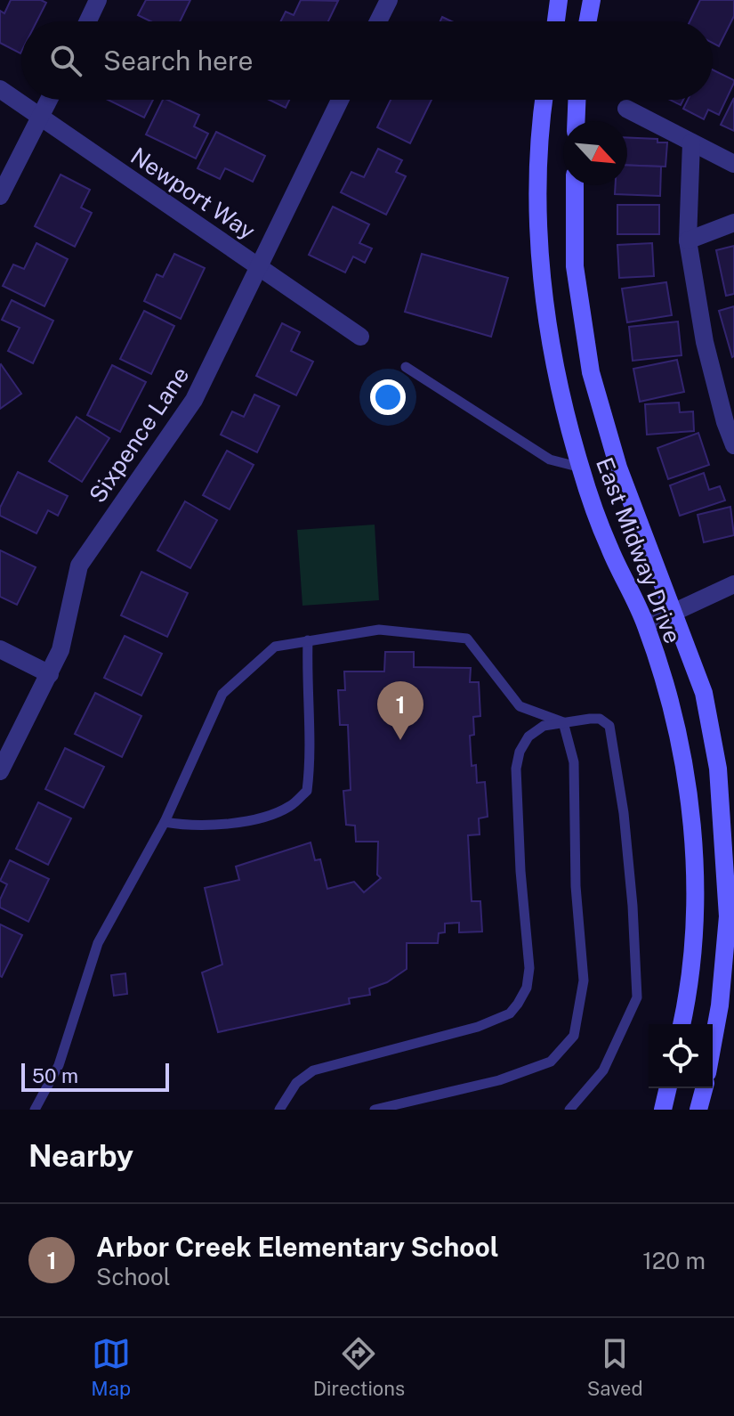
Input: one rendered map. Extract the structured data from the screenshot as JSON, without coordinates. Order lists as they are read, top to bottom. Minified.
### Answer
{"streets":{"main road":["East Midway Drive"],"street":["Newport Way","Sixpence Lane"]},"crossings":[["Newport Way","Sixpence Lane"]],"scale_bar":"50 m","north":"bottom right","page":{"search":"Search here","pins":"1","scale":"50 m","heading":"Nearby","list":[{"mark":"1","name":"Arbor Creek Elementary School","note":"School","value":"120 m"}],"nav":["Map","Directions","Saved"]}}
